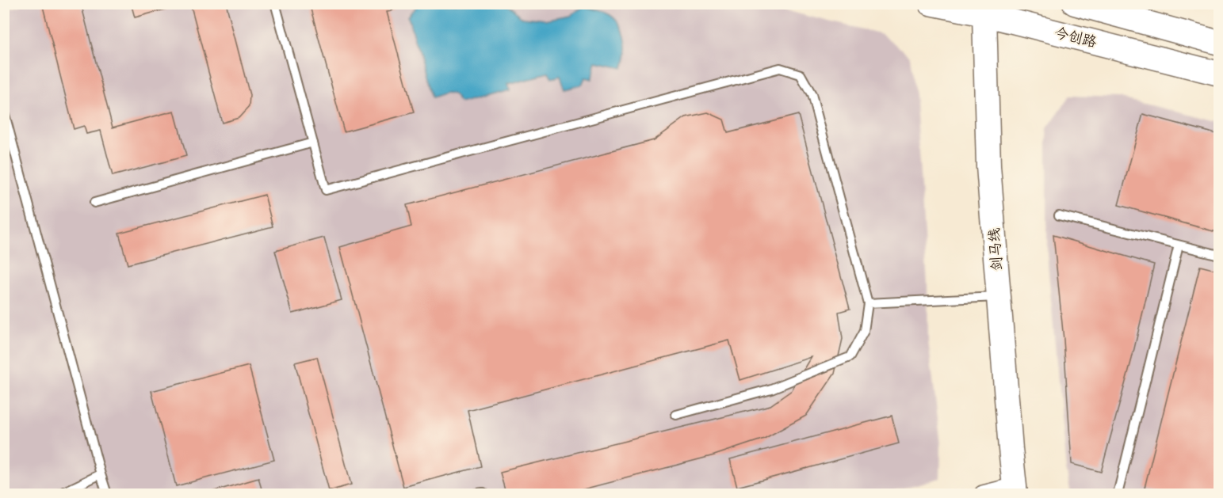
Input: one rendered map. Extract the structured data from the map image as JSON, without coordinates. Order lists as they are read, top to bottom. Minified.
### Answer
{"streets":{"main road":["今创路","剑马线"]},"crossings":[["今创路","剑马线"]]}
